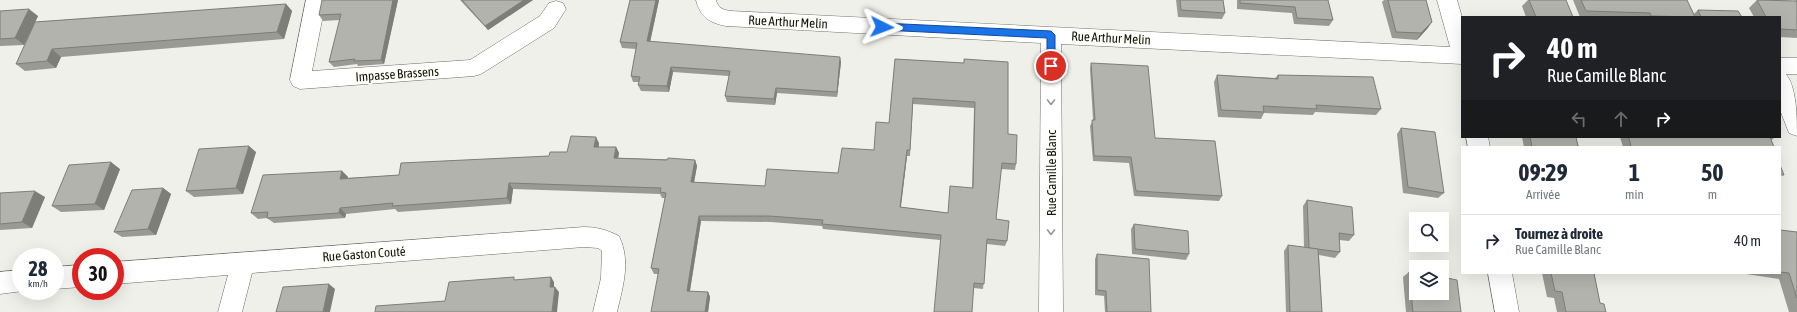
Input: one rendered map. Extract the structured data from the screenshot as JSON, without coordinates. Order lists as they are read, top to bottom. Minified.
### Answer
{"streets":{"street":["Rue Arthur Melin","Impasse Brassens","Rue Camille Blanc","Rue Gaston Couté"]},"crossings":[["Rue Arthur Melin","Rue Camille Blanc"]],"one_way":["Rue Camille Blanc"],"page":{"turn":["40 m","Rue Camille Blanc"],"eta":["09:29","Arrivée","1","min","50","m"],"list":[{"name":"Tournez à droite","note":"Rue Camille Blanc","value":"40 m"}],"speed":"28 km/h","limit":"30"}}
